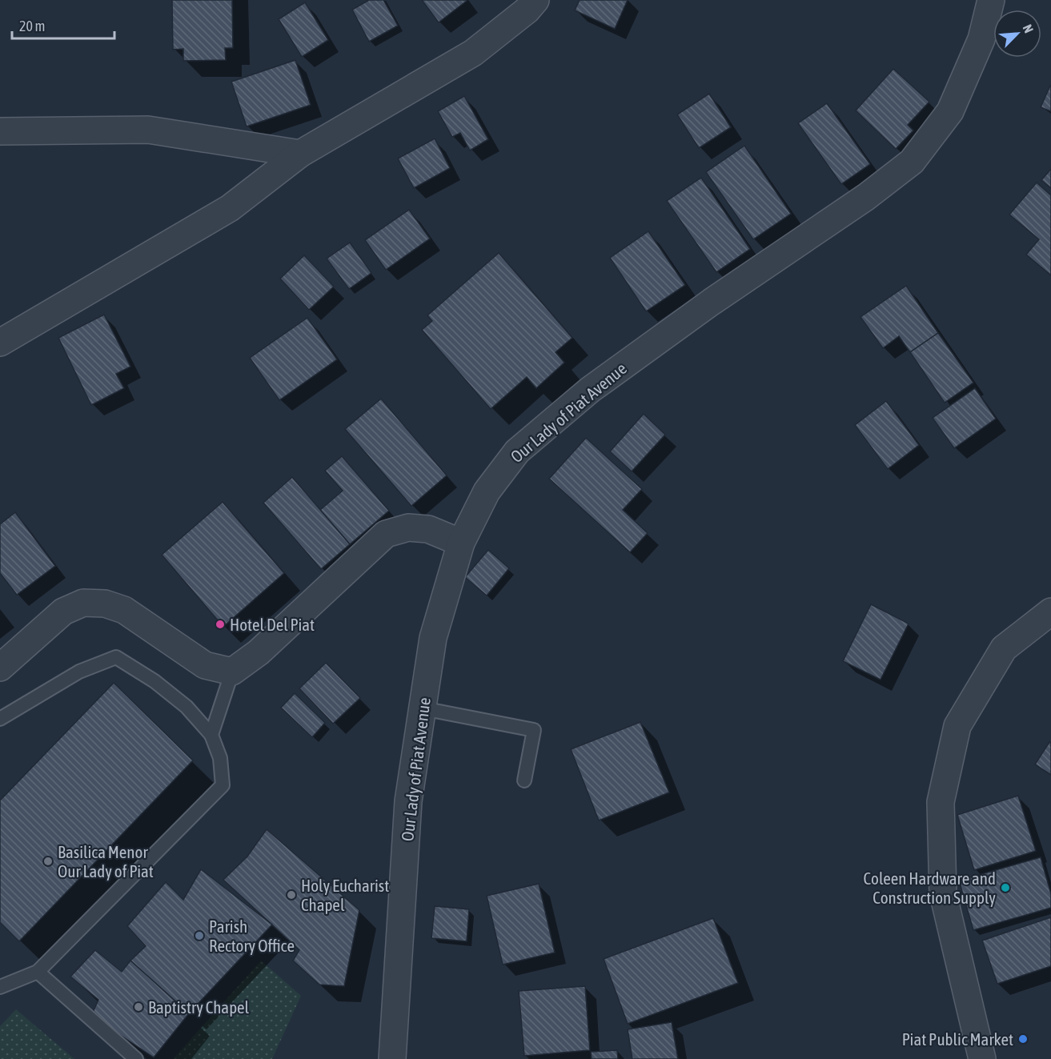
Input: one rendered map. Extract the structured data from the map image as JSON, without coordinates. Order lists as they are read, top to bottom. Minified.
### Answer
{"streets":{"street":["Our Lady of Piat Avenue"]},"places":["Hotel Del Piat","Basilica Menor Our Lady of Piat","Coleen Hardware and Construction Supply","Holy Eucharist Chapel","Parish Rectory Office","Baptistry Chapel","Piat Public Market"],"scale_bar":"20 m","north":"top right"}
